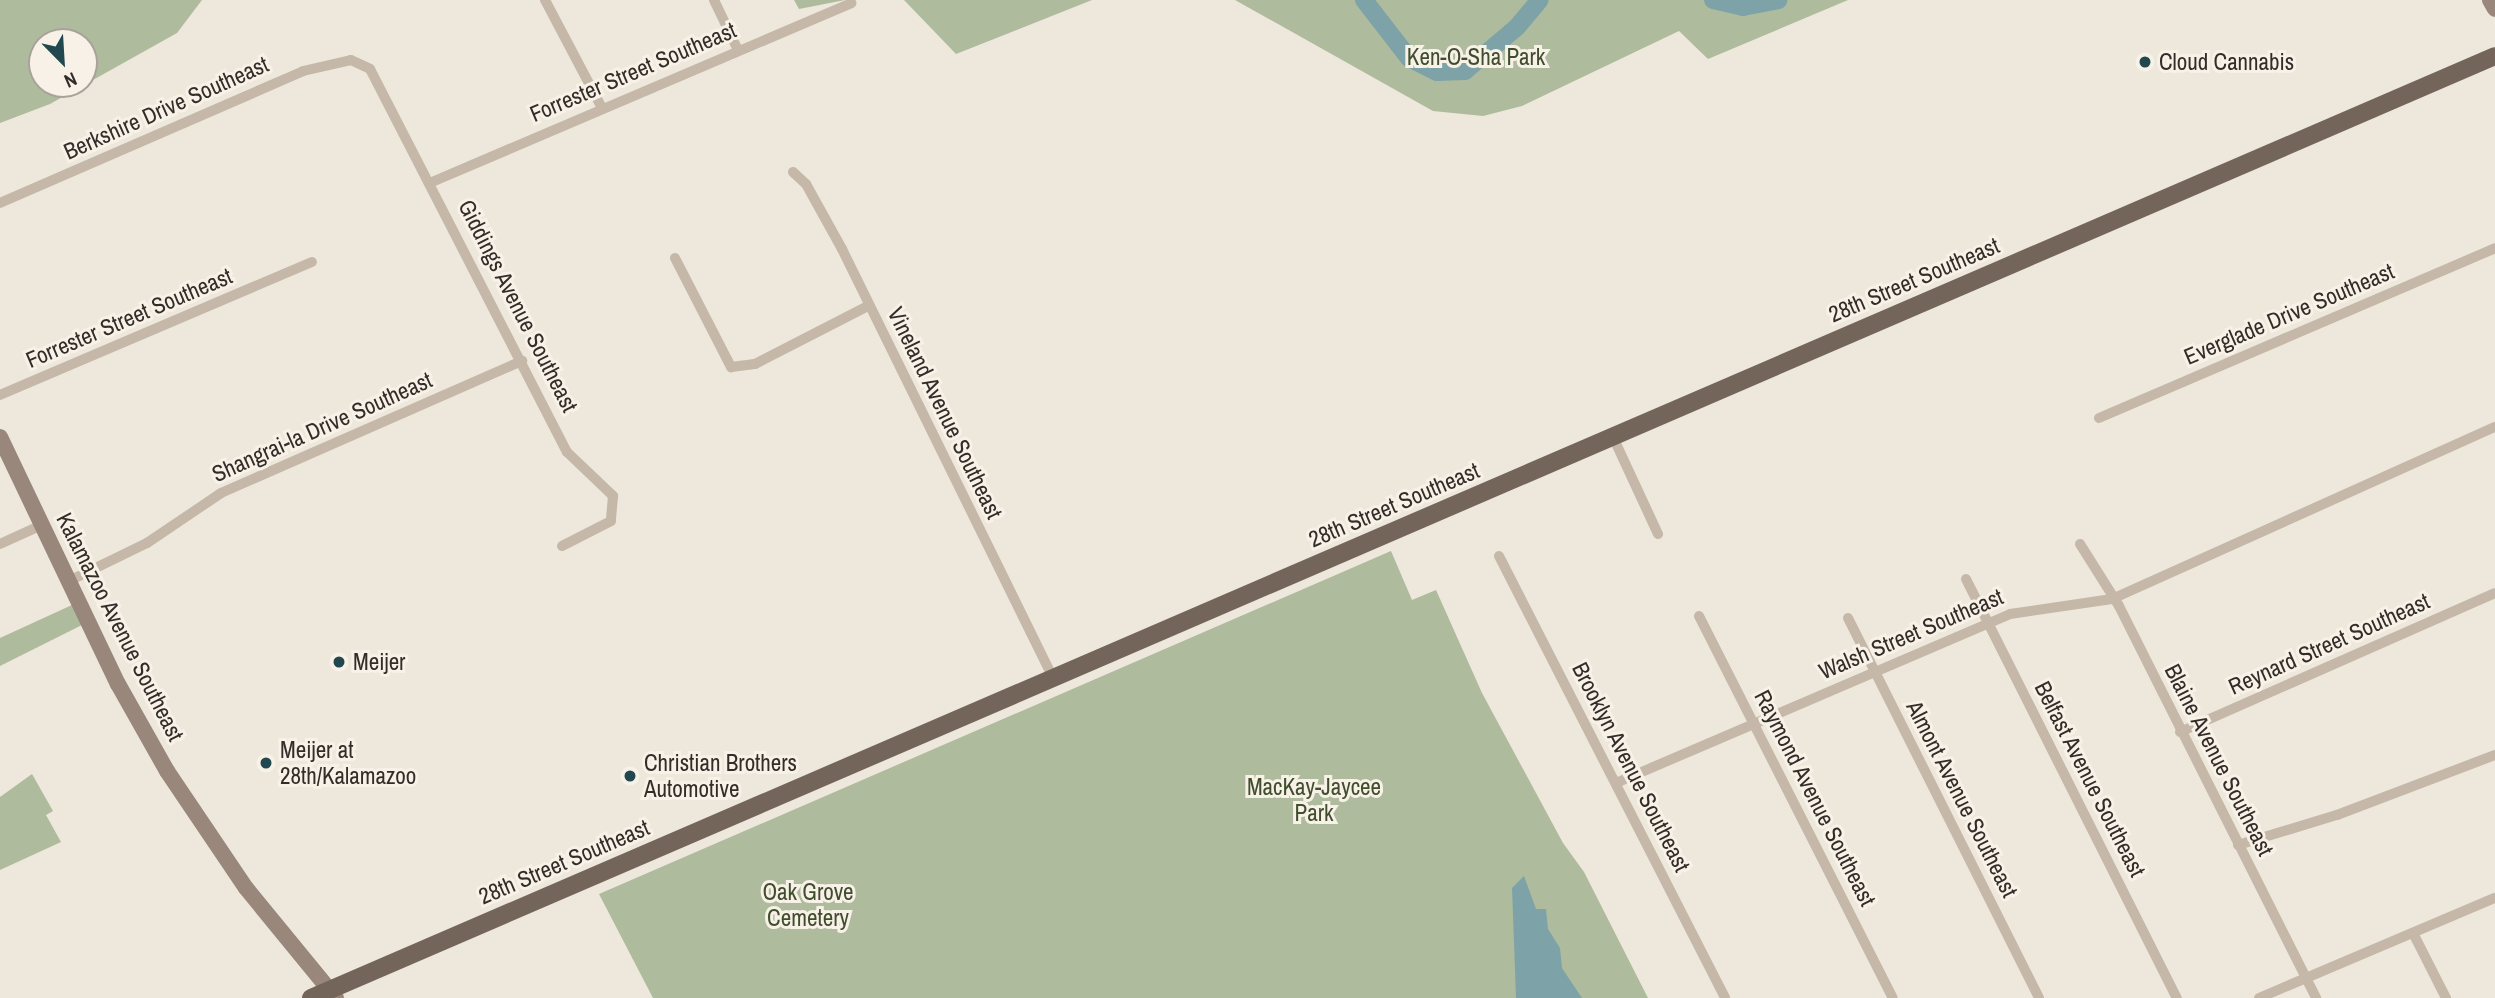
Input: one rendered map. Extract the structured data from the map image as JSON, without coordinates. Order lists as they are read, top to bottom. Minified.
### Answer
{"streets":{"main road":["28th Street Southeast","Kalamazoo Avenue Southeast"],"street":["Forrester Street Southeast","Berkshire Drive Southeast","Giddings Avenue Southeast","Everglade Drive Southeast","Vineland Avenue Southeast","Shangrai-la Drive Southeast","Walsh Street Southeast","Reynard Street Southeast","Blaine Avenue Southeast","Brooklyn Avenue Southeast","Belfast Avenue Southeast","Raymond Avenue Southeast","Almont Avenue Southeast"]},"crossings":[["Forrester Street Southeast","Giddings Avenue Southeast"],["Berkshire Drive Southeast","Giddings Avenue Southeast"],["28th Street Southeast","Vineland Avenue Southeast"],["28th Street Southeast","Kalamazoo Avenue Southeast"],["Giddings Avenue Southeast","Shangrai-la Drive Southeast"],["Shangrai-la Drive Southeast","Kalamazoo Avenue Southeast"],["Walsh Street Southeast","Blaine Avenue Southeast"],["Walsh Street Southeast","Brooklyn Avenue Southeast"],["Walsh Street Southeast","Belfast Avenue Southeast"],["Walsh Street Southeast","Raymond Avenue Southeast"],["Walsh Street Southeast","Almont Avenue Southeast"],["Reynard Street Southeast","Blaine Avenue Southeast"]],"parks":["Ken-O-Sha Park","MacKay-Jaycee Park","Oak Grove Cemetery"],"places":["Cloud Cannabis","Meijer","Meijer at 28th/Kalamazoo","Christian Brothers Automotive"],"north":"bottom right"}
